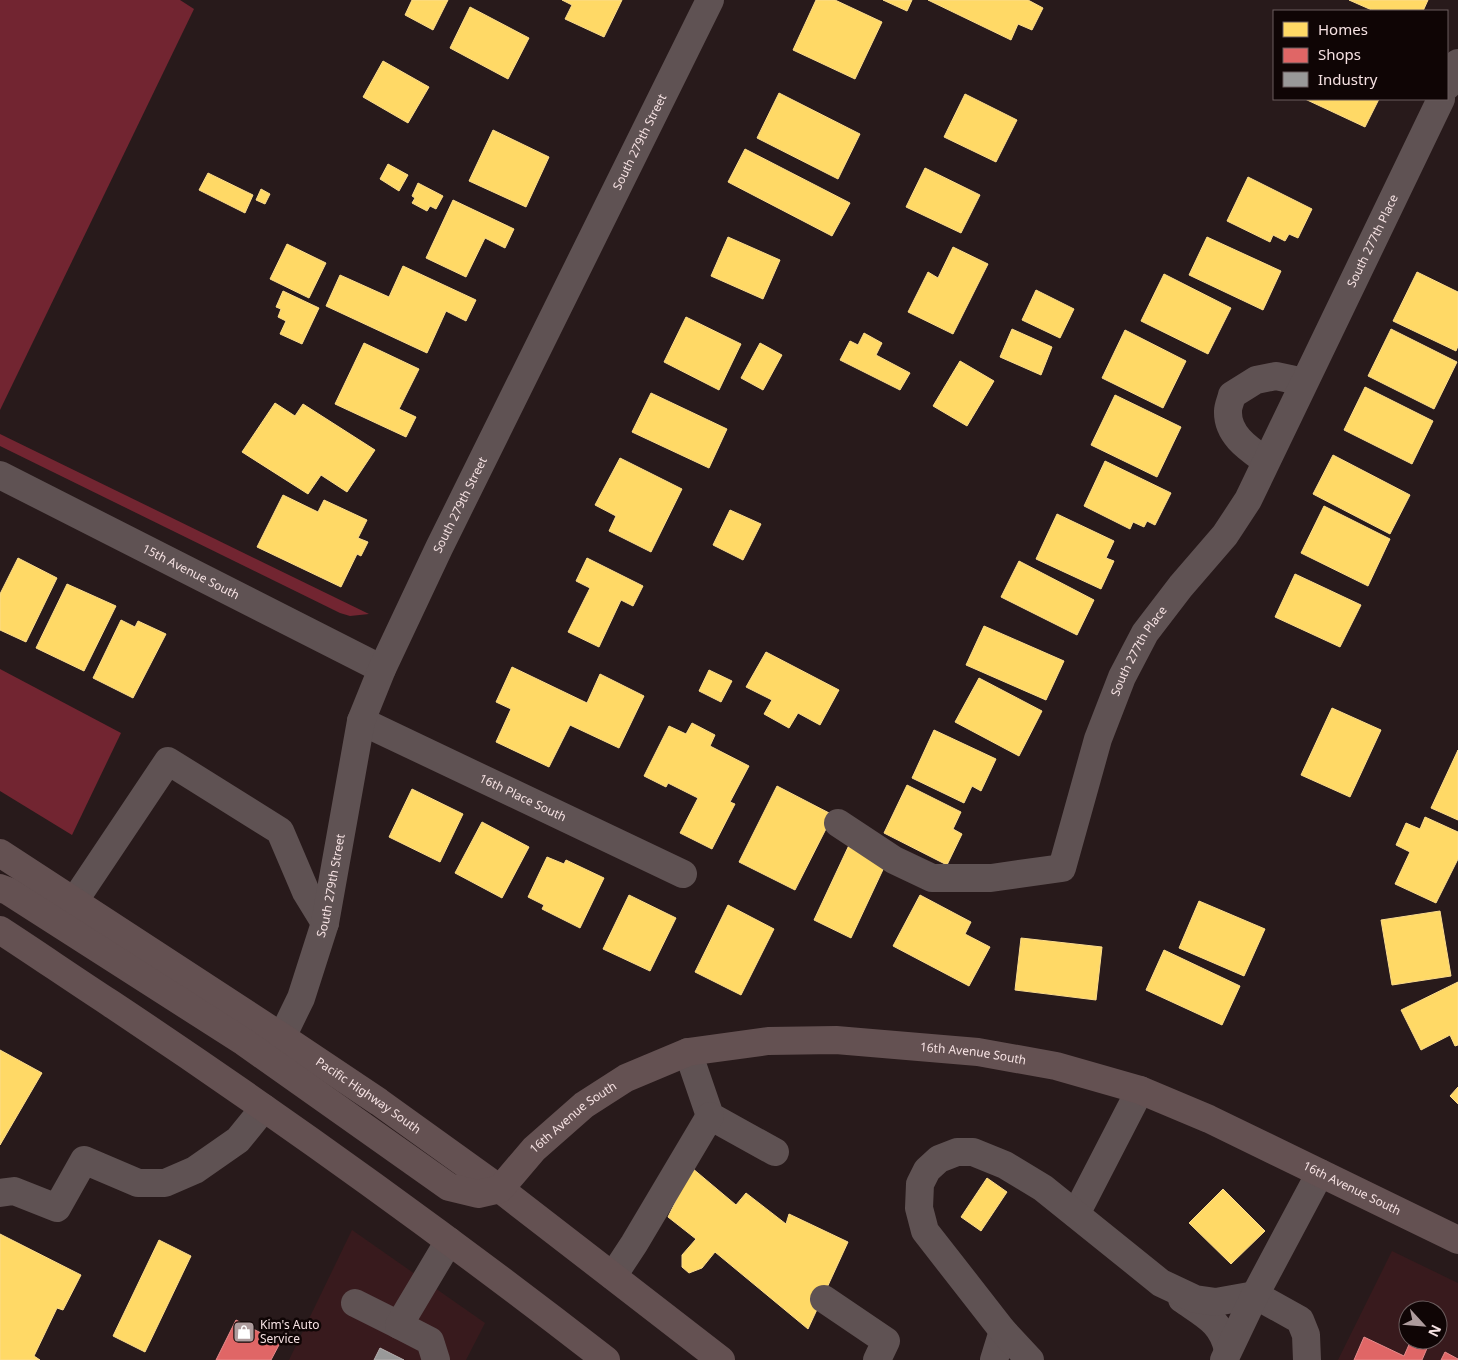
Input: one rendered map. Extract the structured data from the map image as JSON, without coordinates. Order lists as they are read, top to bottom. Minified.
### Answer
{"streets":{"main road":["16th Avenue South","Pacific Highway South"],"street":["South 279th Street","South 277th Place","15th Avenue South","16th Place South"]},"crossings":[["South 279th Street","15th Avenue South"],["South 279th Street","16th Place South"],["South 279th Street","Pacific Highway South"],["16th Avenue South","Pacific Highway South"]],"places":{"shop":["Kim's Auto Service"]},"legend":["Homes","Shops","Industry"],"north":"bottom right"}
